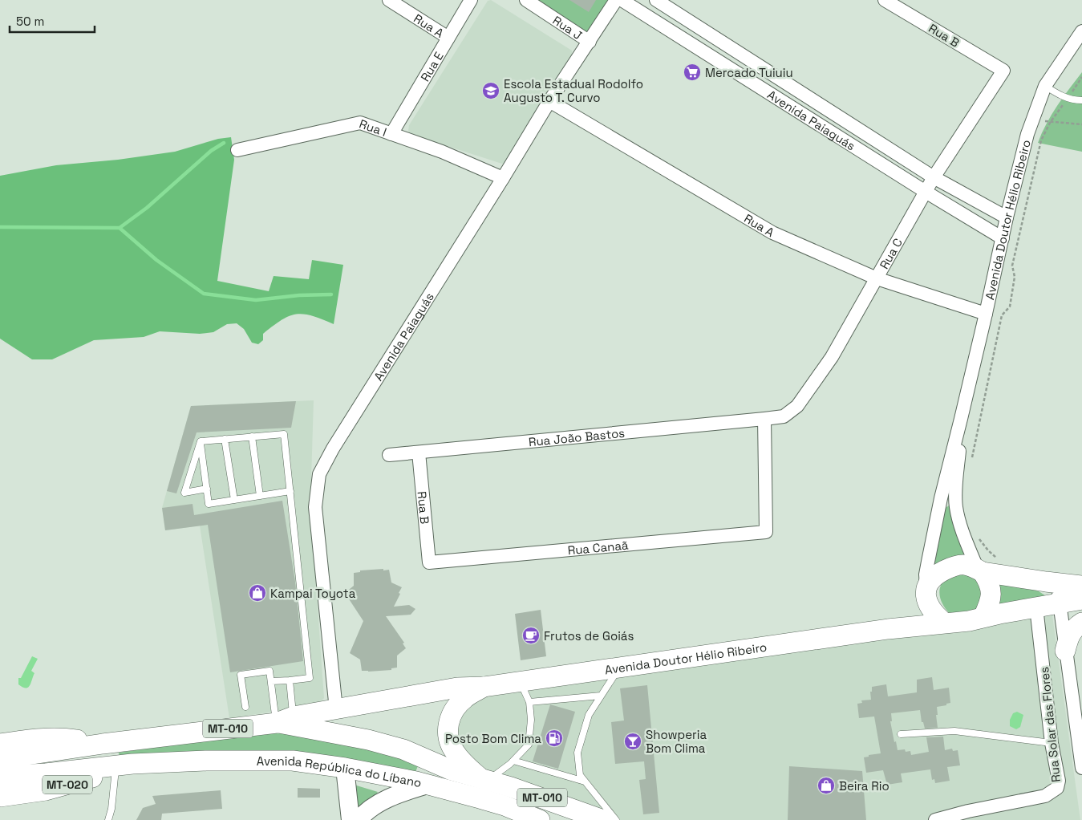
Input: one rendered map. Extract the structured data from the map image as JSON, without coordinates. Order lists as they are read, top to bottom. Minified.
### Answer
{"streets":{"main road":["Avenida Doutor Hélio Ribeiro","MT-010","Avenida República do Líbano","MT-020"],"street":["Rua A","Rua J","Rua B","Rua E","Avenida Paiaguás","Rua I","Rua C","Rua João Bastos","Rua Canaã","Rua Solar das Flores"]},"crossings":[["Rua A","Rua E"],["Rua A","Avenida Paiaguás"],["Rua A","Avenida Doutor Hélio Ribeiro"],["Rua A","Rua C"],["Rua J","Avenida Paiaguás"],["Rua B","Rua C"],["Rua B","Rua João Bastos"],["Rua B","Rua Canaã"],["Rua E","Rua I"],["Avenida Paiaguás","Rua I"],["Avenida Paiaguás","Avenida Doutor Hélio Ribeiro"],["Avenida Paiaguás","Rua C"],["Avenida Paiaguás","MT-010"],["Avenida Doutor Hélio Ribeiro","Rua Solar das Flores"],["Avenida Doutor Hélio Ribeiro","MT-010"],["Rua C","Rua João Bastos"],["Rua C","Rua Canaã"],["Rua João Bastos","Rua Canaã"],["MT-010","Avenida República do Líbano"],["MT-010","MT-020"],["Avenida República do Líbano","MT-020"]],"places":{"supermarket":["Mercado Tuiuiu"],"school or university":["Escola Estadual Rodolfo Augusto T. Curvo"],"shop":["Kampai Toyota","Beira Rio"],"cafe":["Frutos de Goiás"],"fuel station":["Posto Bom Clima"],"bar":["Showperia Bom Clima"]},"scale_bar":"50 m"}
